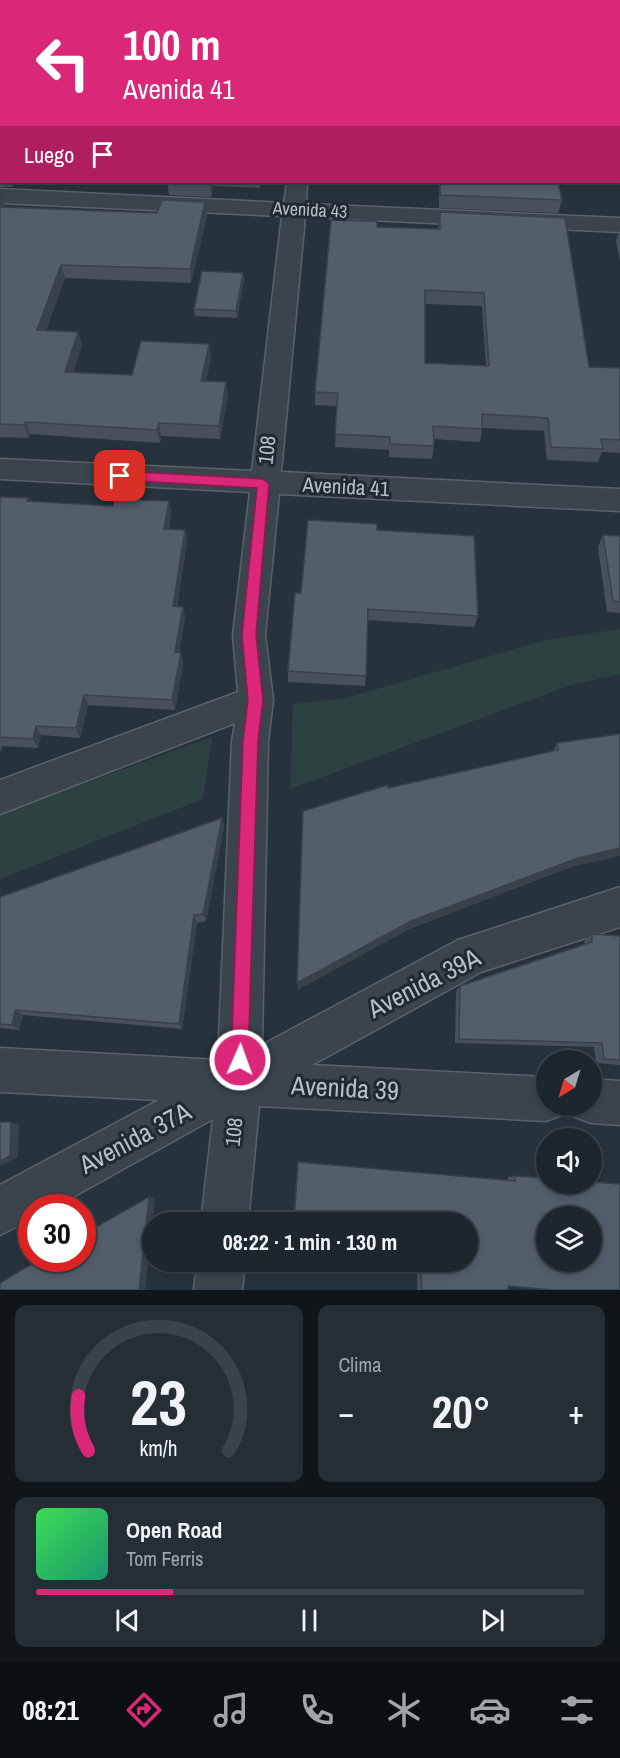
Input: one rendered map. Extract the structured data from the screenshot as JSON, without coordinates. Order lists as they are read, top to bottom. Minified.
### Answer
{"streets":{"street":["Avenida 43","108","Avenida 41","Avenida 39A","Avenida 39","Avenida 37A"]},"crossings":[["Avenida 43","108"],["108","Avenida 41"],["108","Avenida 39A"],["108","Avenida 39"],["108","Avenida 37A"],["Avenida 39A","Avenida 39"],["Avenida 39A","Avenida 37A"],["Avenida 39","Avenida 37A"]],"north":"bottom left","page":{"turn":["100 m","Avenida 41"],"then":"Luego","limit":"30","trip":"08:22 · 1 min · 130 m","tile":"Clima","heat":["−","20°","+"],"song":["Open Road","Tom Ferris"],"tabs":"08:21","gauge":["23","km/h"]}}
